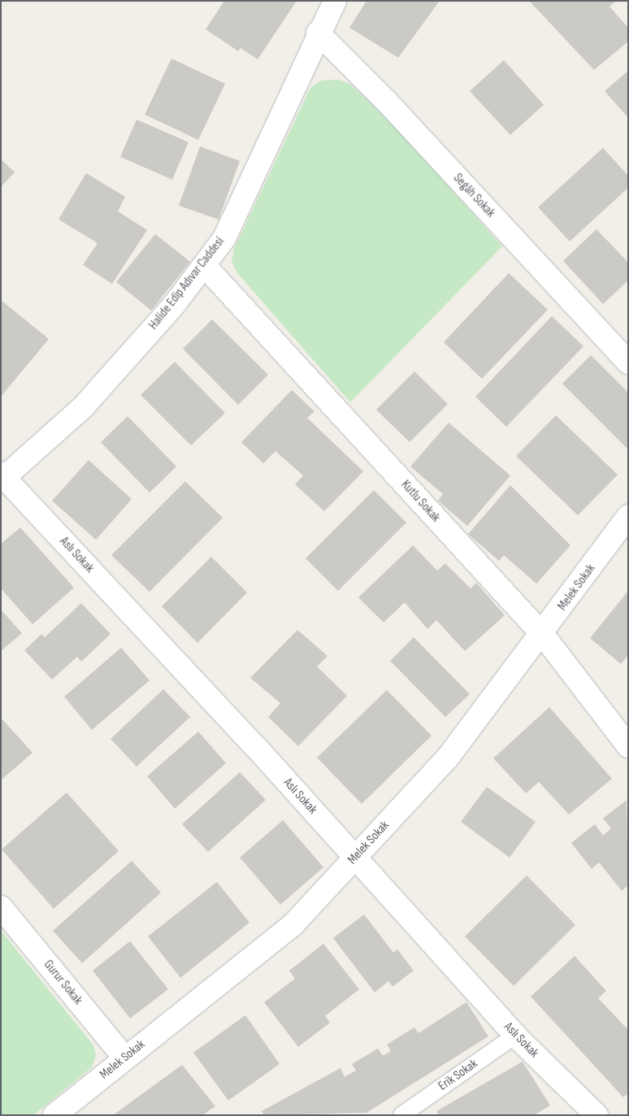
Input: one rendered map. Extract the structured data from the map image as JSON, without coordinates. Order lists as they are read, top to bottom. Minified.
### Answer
{"streets":{"street":["Segâh Sokak","Halide Edip Adıvar Caddesi","Kutlu Sokak","Aslı Sokak","Melek Sokak","Gurur Sokak"],"lane":["Erik Sokak"]},"crossings":[["Segâh Sokak","Halide Edip Adıvar Caddesi"],["Halide Edip Adıvar Caddesi","Kutlu Sokak"],["Halide Edip Adıvar Caddesi","Aslı Sokak"],["Kutlu Sokak","Melek Sokak"],["Aslı Sokak","Melek Sokak"],["Aslı Sokak","Erik Sokak"],["Melek Sokak","Gurur Sokak"]]}
